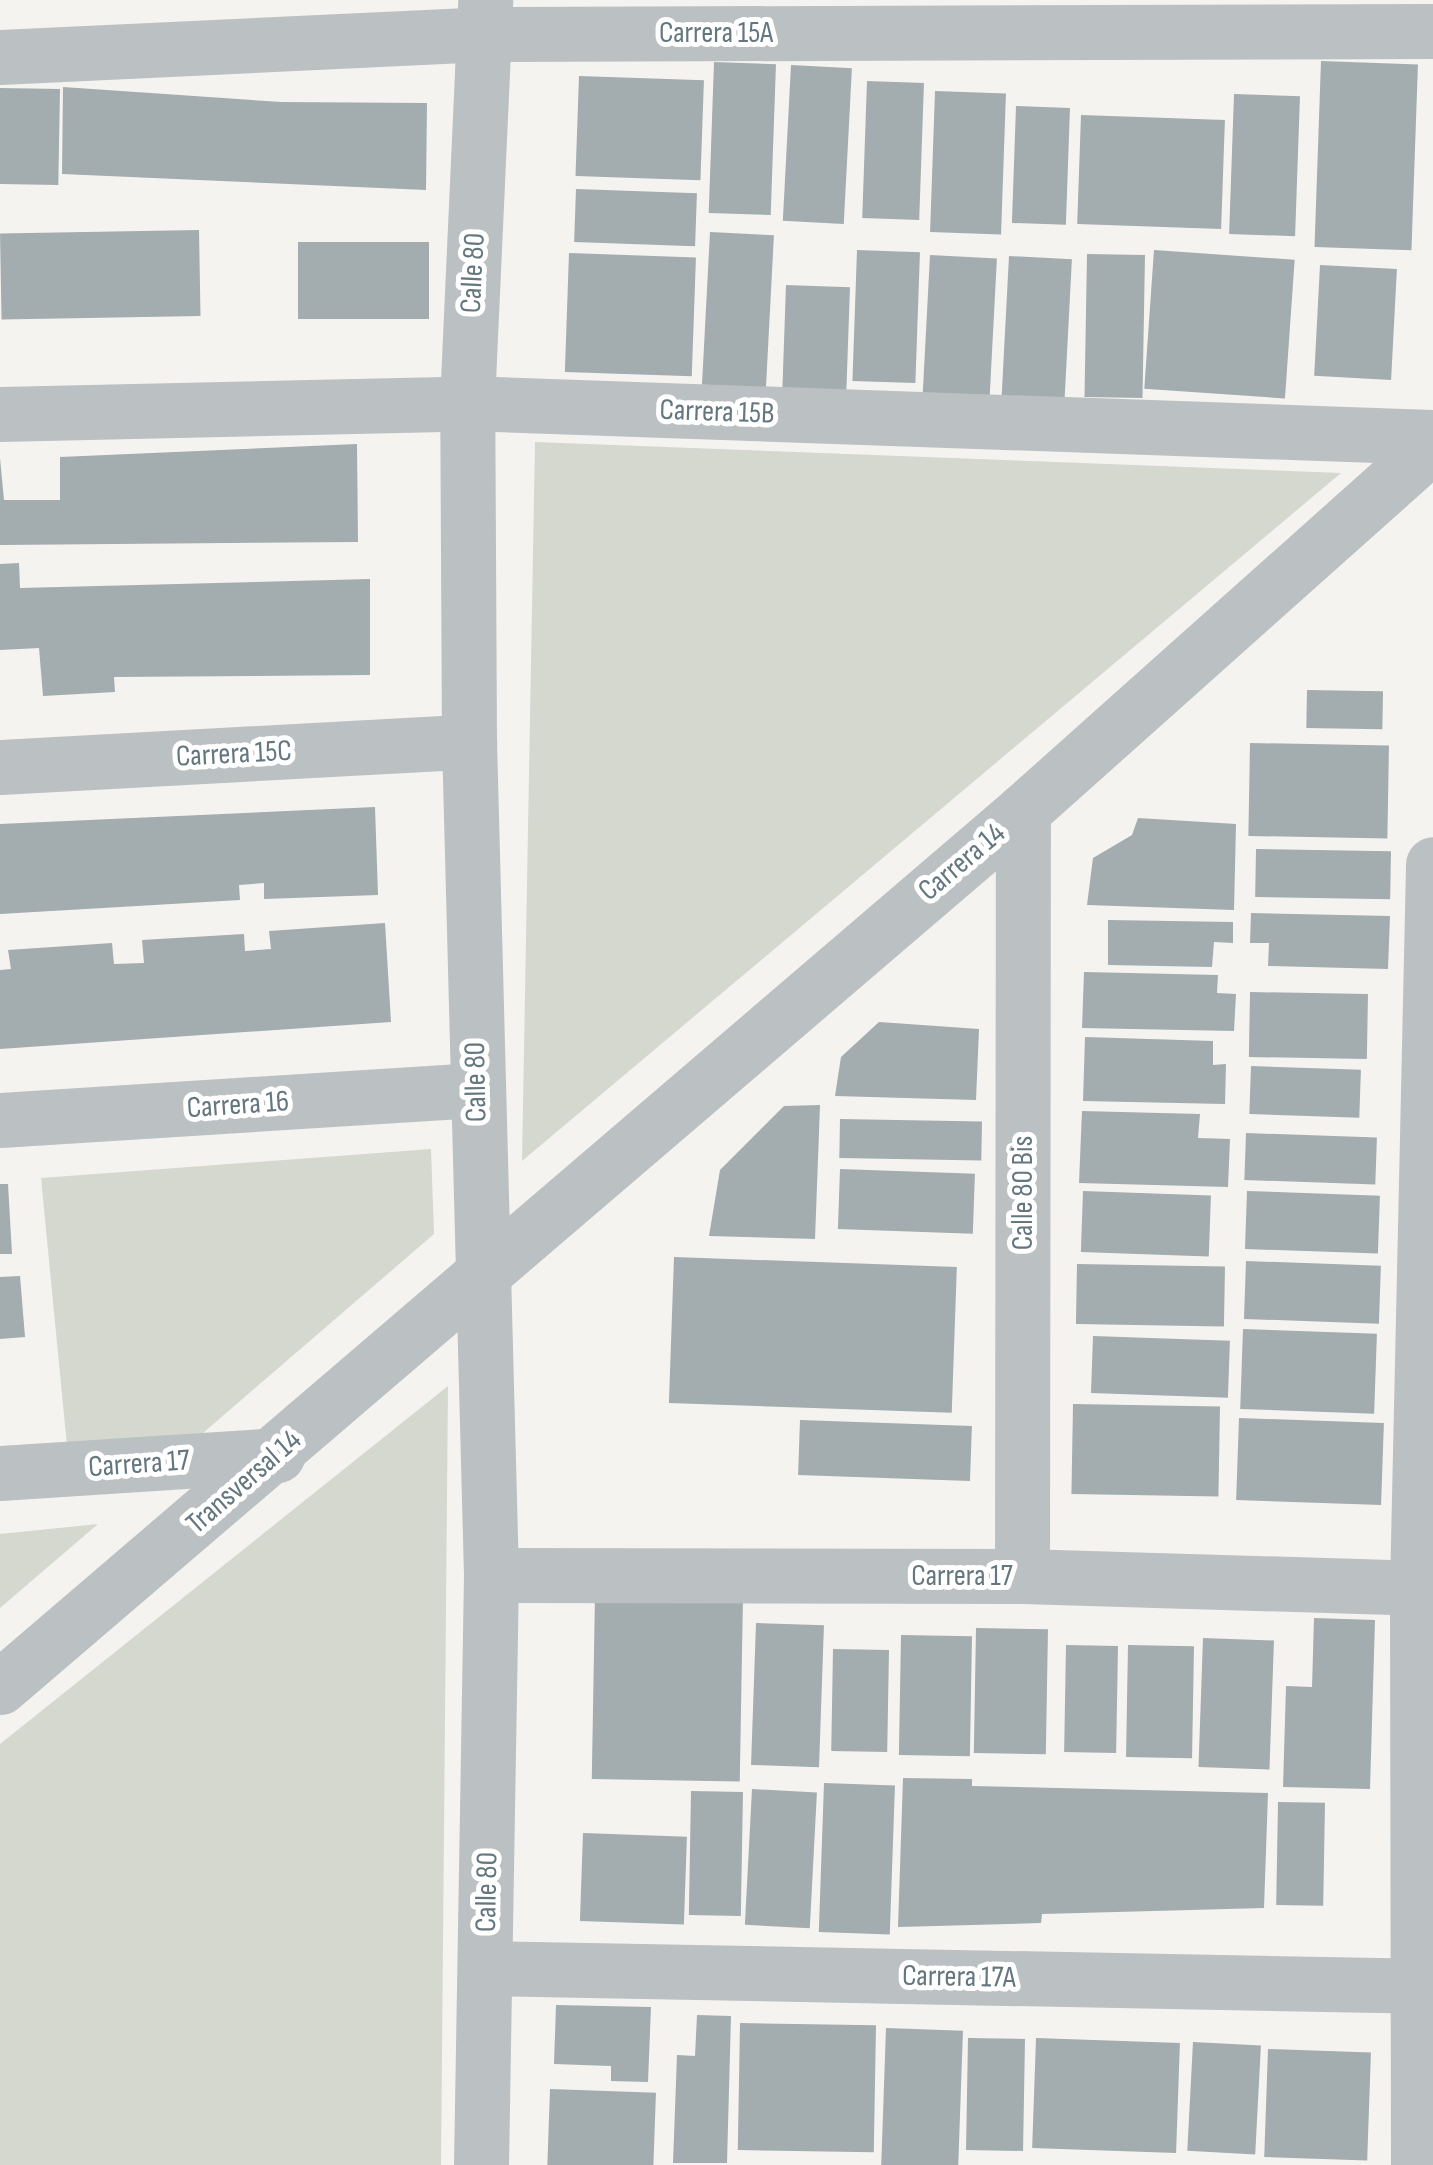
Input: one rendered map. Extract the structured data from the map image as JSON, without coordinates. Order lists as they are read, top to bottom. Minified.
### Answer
{"streets":{"street":["Carrera 15A","Calle 80","Carrera 15B","Carrera 15C","Carrera 14","Carrera 16","Calle 80 Bis","Carrera 17","Transversal 14","Carrera 17A"]},"crossings":[["Carrera 15A","Calle 80"],["Calle 80","Carrera 15B"],["Calle 80","Carrera 15C"],["Calle 80","Carrera 14"],["Calle 80","Carrera 16"],["Calle 80","Carrera 17"],["Calle 80","Transversal 14"],["Calle 80","Carrera 17A"],["Carrera 14","Calle 80 Bis"],["Carrera 14","Transversal 14"],["Calle 80 Bis","Carrera 17"],["Carrera 17","Transversal 14"]]}
